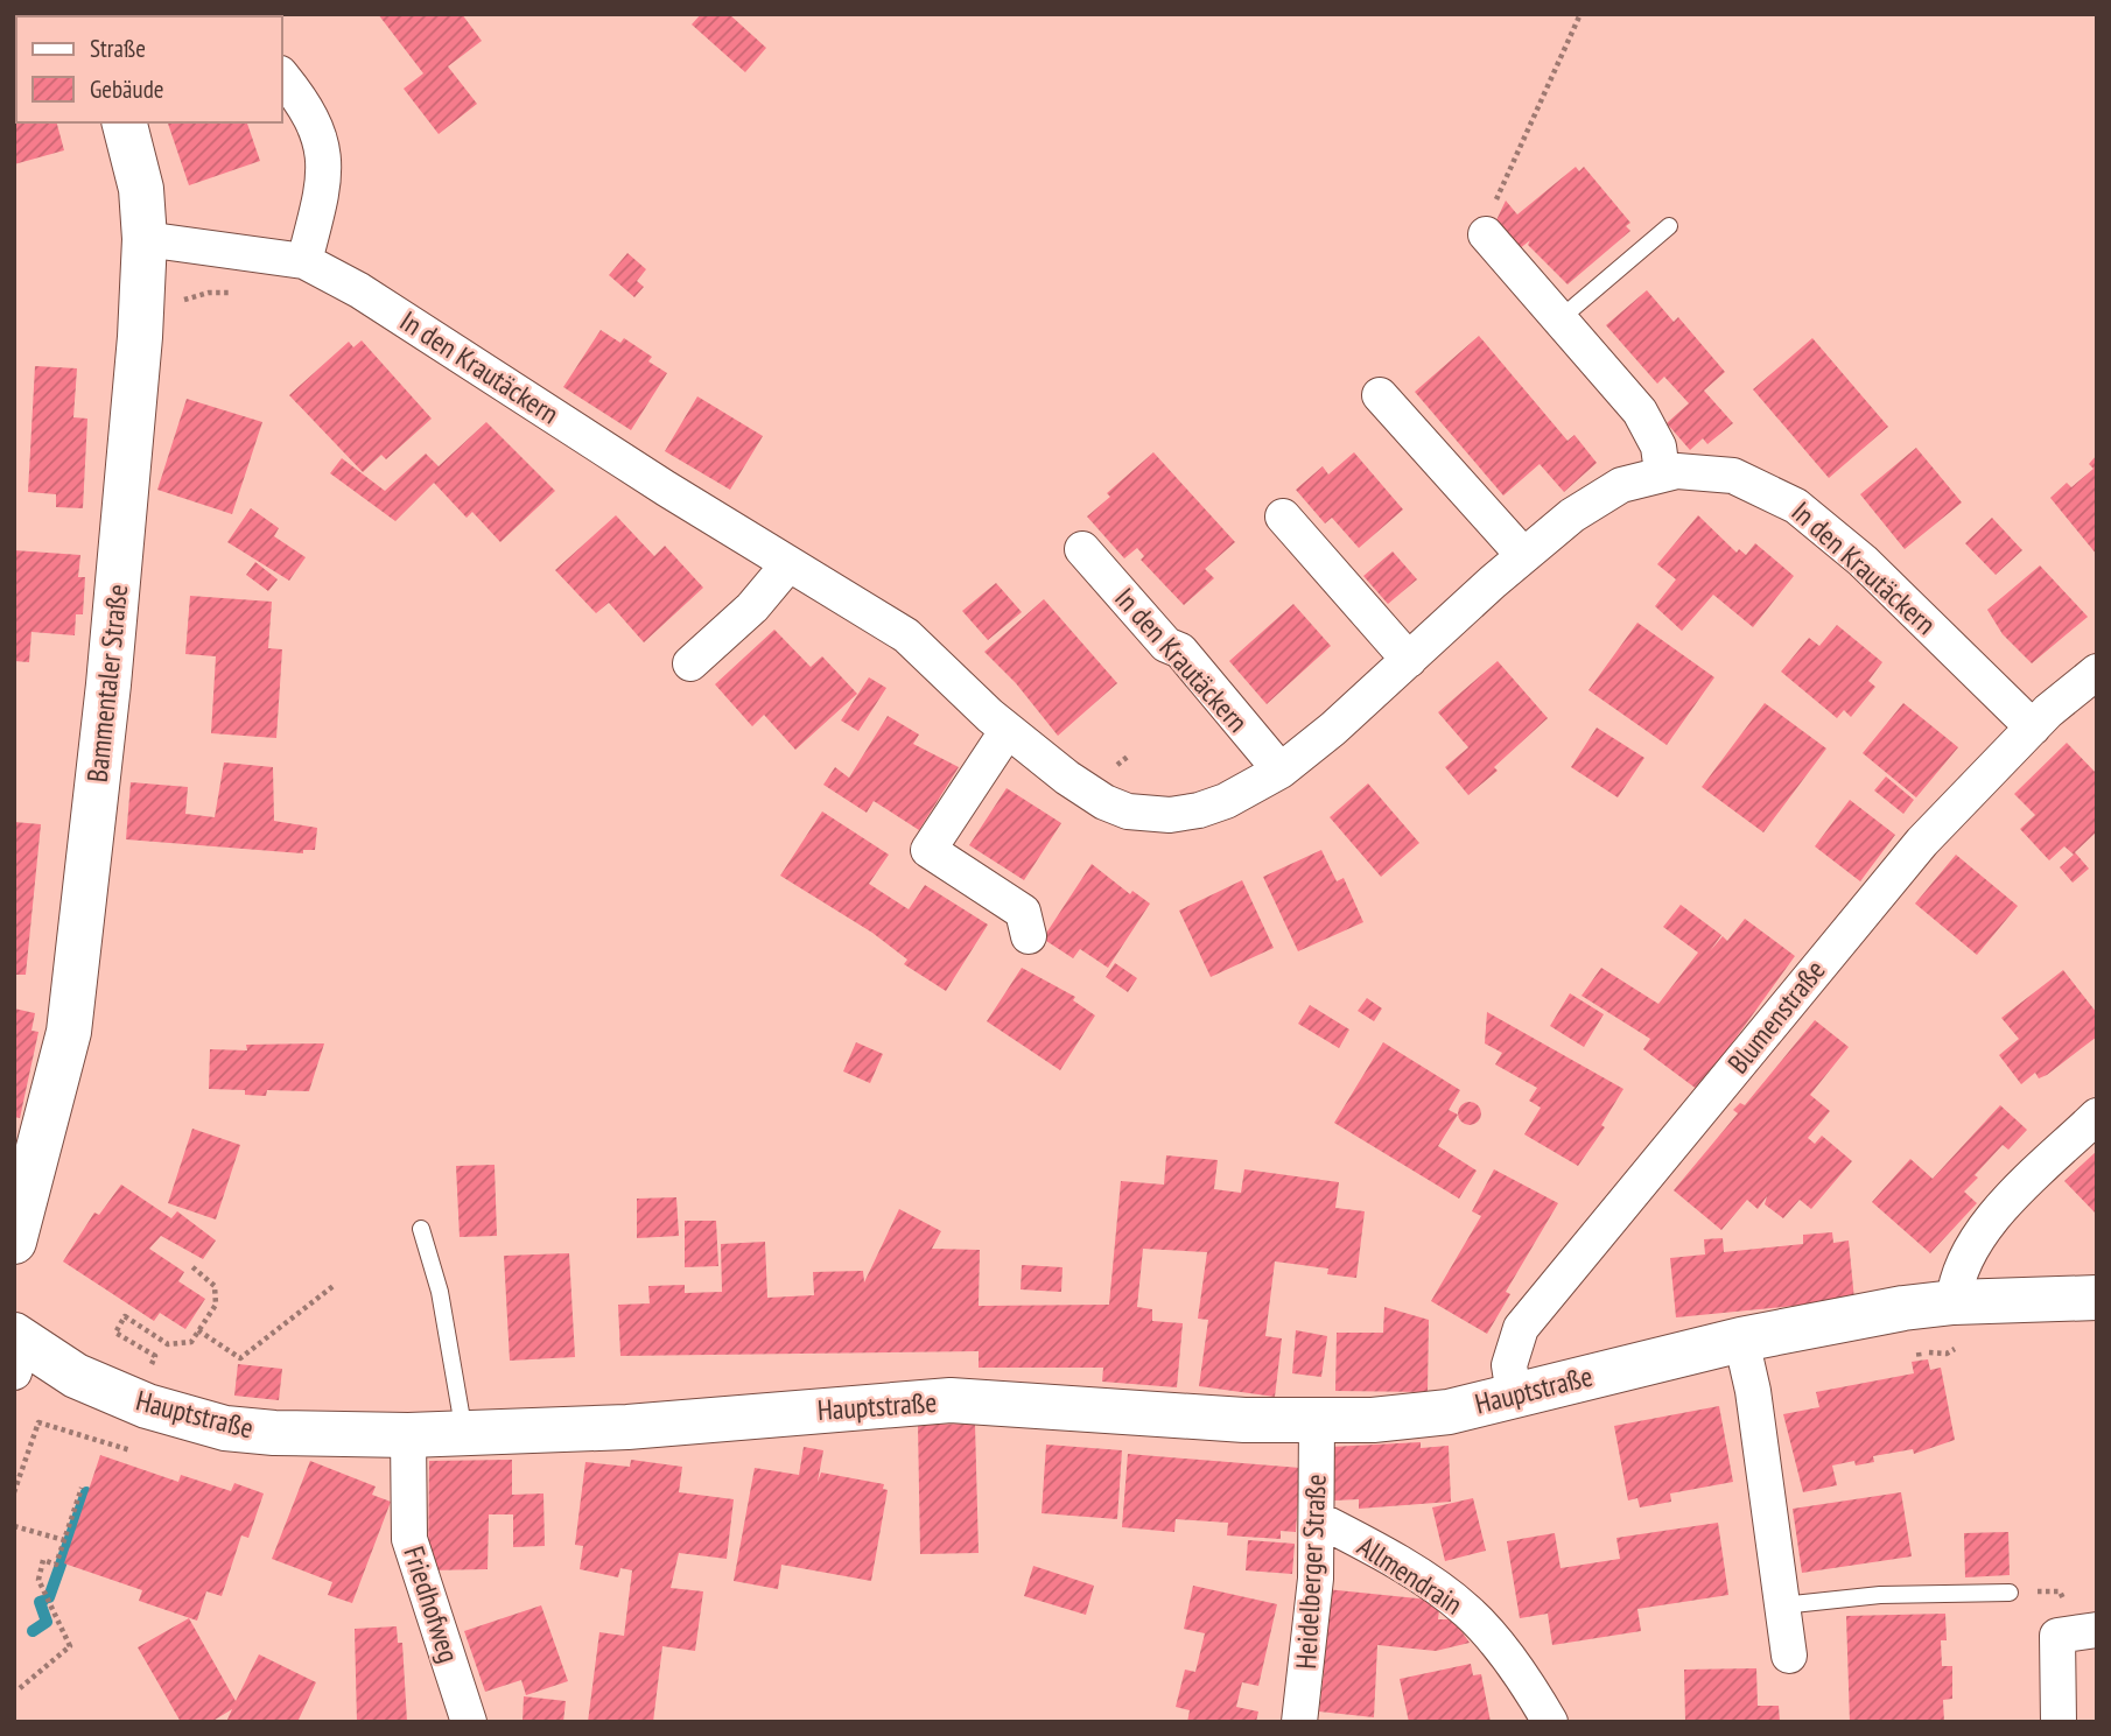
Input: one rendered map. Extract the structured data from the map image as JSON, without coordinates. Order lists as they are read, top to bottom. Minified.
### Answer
{"streets":{"main road":["Bammentaler Straße","Hauptstraße"],"street":["In den Krautäckern","Blumenstraße","Heidelberger Straße","Allmendrain","Friedhofweg"]},"crossings":[["In den Krautäckern","Bammentaler Straße"],["In den Krautäckern","Blumenstraße"],["Blumenstraße","Hauptstraße"],["Hauptstraße","Heidelberger Straße"],["Hauptstraße","Friedhofweg"],["Heidelberger Straße","Allmendrain"]],"legend":["Straße","Gebäude"]}
